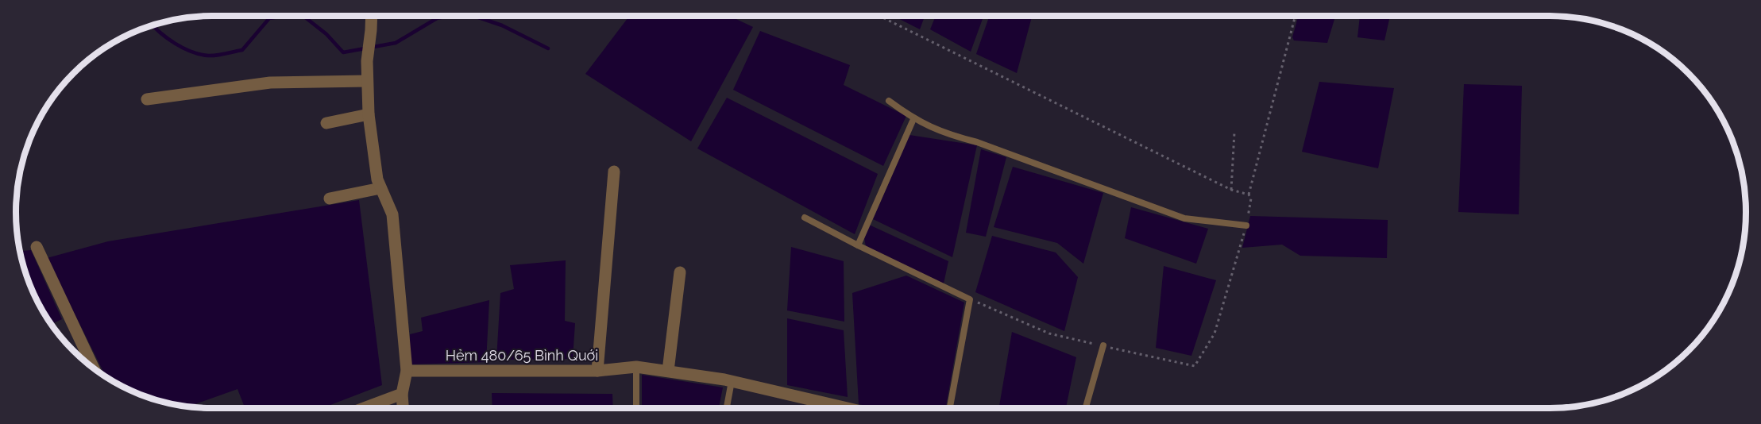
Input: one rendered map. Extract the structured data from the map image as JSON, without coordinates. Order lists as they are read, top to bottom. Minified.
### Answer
{"streets":{"street":["Hẻm 480/65 Bình Quới"]}}
